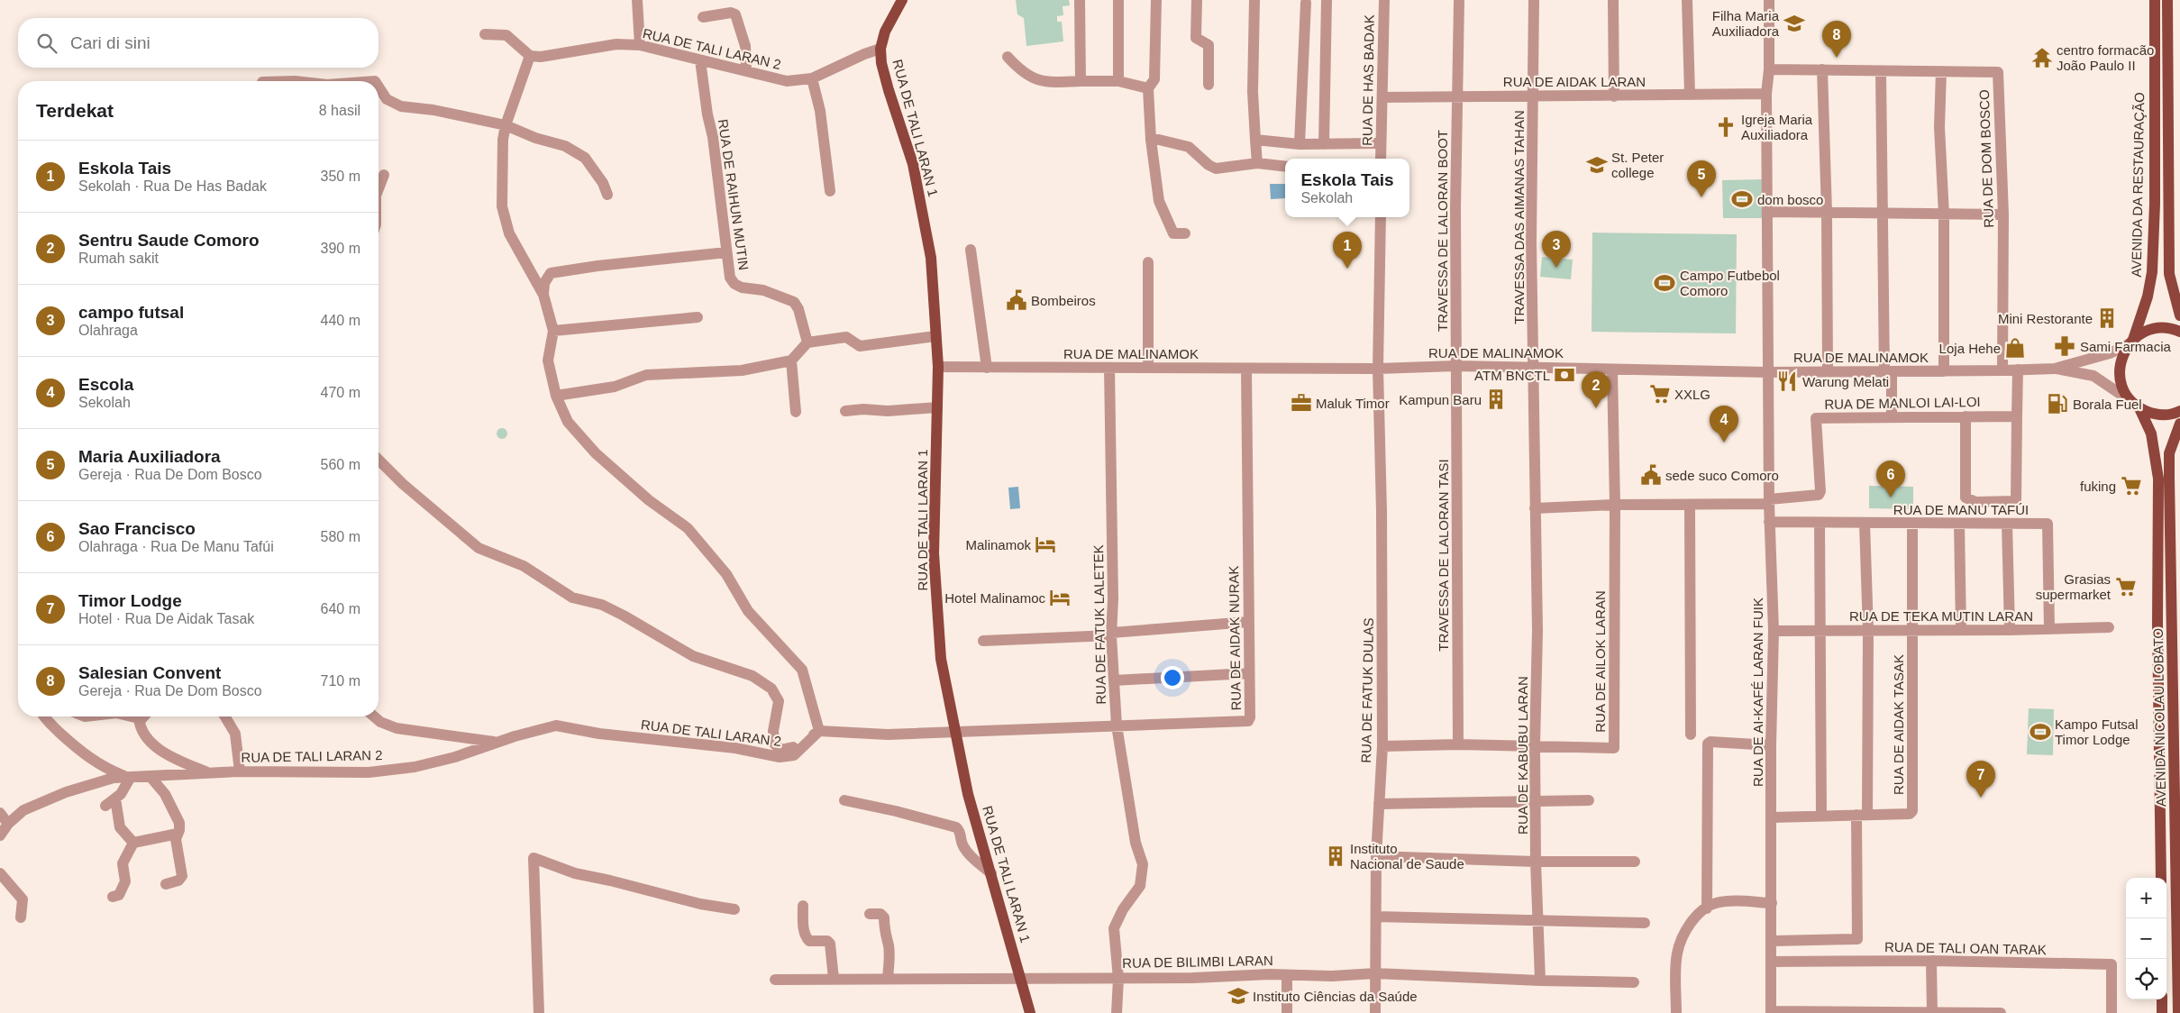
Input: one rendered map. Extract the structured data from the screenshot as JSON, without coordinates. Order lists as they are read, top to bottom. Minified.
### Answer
{"streets":{"main road":["RUA DE TALI LARAN 1","AVENIDA DA RESTAURAÇÃO","AVENIDA NICOLAU LOBATO"],"street":["RUA DE TALI LARAN 2","RUA DE HAS BADAK","RUA DE AIDAK LARAN","RUA DE DOM BOSCO","RUA DE RAIHUN MUTIN","TRAVESSA DAS AIMANAS TAHAN","TRAVESSA DE LALORAN BOOT","RUA DE MALINAMOK","RUA DE MANLOI LAI-LOI","RUA DE MANU TAFÚI","TRAVESSA DE LALORAN TASI","RUA DE TEKA MUTIN LARAN","RUA DE FATUK LALETEK","RUA DE AIDAK NURAK","RUA DE AILOK LARAN","RUA DE FATUK DULAS","RUA DE AI-KAFÉ LARAN FUIK","RUA DE AIDAK TASAK","RUA DE KABUBU LARAN","RUA DE TALI OAN TARAK","RUA DE BILIMBI LARAN"]},"crossings":[["RUA DE TALI LARAN 2","RUA DE TALI LARAN 1"],["RUA DE TALI LARAN 2","RUA DE RAIHUN MUTIN"],["RUA DE TALI LARAN 2","RUA DE AIDAK NURAK"],["RUA DE HAS BADAK","RUA DE AIDAK LARAN"],["RUA DE AIDAK LARAN","TRAVESSA DAS AIMANAS TAHAN"],["RUA DE AIDAK LARAN","TRAVESSA DE LALORAN BOOT"],["RUA DE TALI LARAN 1","RUA DE MALINAMOK"],["RUA DE TALI LARAN 1","RUA DE AIDAK NURAK"],["RUA DE TALI LARAN 1","RUA DE BILIMBI LARAN"],["RUA DE DOM BOSCO","RUA DE MALINAMOK"],["TRAVESSA DAS AIMANAS TAHAN","RUA DE MALINAMOK"],["TRAVESSA DAS AIMANAS TAHAN","RUA DE KABUBU LARAN"],["TRAVESSA DE LALORAN BOOT","RUA DE MALINAMOK"],["TRAVESSA DE LALORAN BOOT","TRAVESSA DE LALORAN TASI"],["RUA DE MALINAMOK","TRAVESSA DE LALORAN TASI"],["RUA DE MALINAMOK","RUA DE FATUK LALETEK"],["RUA DE MALINAMOK","RUA DE AIDAK NURAK"],["RUA DE MALINAMOK","RUA DE AILOK LARAN"],["RUA DE MALINAMOK","RUA DE FATUK DULAS"],["RUA DE MALINAMOK","RUA DE AI-KAFÉ LARAN FUIK"],["RUA DE MALINAMOK","RUA DE KABUBU LARAN"],["RUA DE MANLOI LAI-LOI","RUA DE AI-KAFÉ LARAN FUIK"],["RUA DE MANU TAFÚI","RUA DE TEKA MUTIN LARAN"],["RUA DE MANU TAFÚI","RUA DE AI-KAFÉ LARAN FUIK"],["TRAVESSA DE LALORAN TASI","RUA DE AILOK LARAN"],["RUA DE TEKA MUTIN LARAN","RUA DE AI-KAFÉ LARAN FUIK"],["RUA DE TEKA MUTIN LARAN","RUA DE AIDAK TASAK"],["RUA DE FATUK LALETEK","RUA DE AIDAK NURAK"],["RUA DE FATUK LALETEK","RUA DE BILIMBI LARAN"],["RUA DE AILOK LARAN","RUA DE FATUK DULAS"],["RUA DE AILOK LARAN","RUA DE KABUBU LARAN"],["RUA DE FATUK DULAS","RUA DE BILIMBI LARAN"],["RUA DE AI-KAFÉ LARAN FUIK","RUA DE AIDAK TASAK"],["RUA DE AI-KAFÉ LARAN FUIK","RUA DE TALI OAN TARAK"]],"places":{"school or university":["Filha Maria Auxiliadora","St. Peter college","Instituto Ciências da Saúde"],"temple":["centro formacão João Paulo II"],"church":["Igreja Maria Auxiliadora"],"sports":["dom bosco","Campo Futbebol Comoro","Kampo Futsal Timor Lodge"],"public building":["Bombeiros","sede suco Comoro"],"building":["Mini Restorante","Kampun Baru","Instituto Nacional de Saude"],"pharmacy":["Sami Farmacia"],"shop":["Loja Hehe"],"bank":["ATM BNCTL"],"restaurant":["Warung Melati"],"supermarket":["XXLG","fuking","Grasias supermarket"],"office":["Maluk Timor"],"fuel station":["Borala Fuel"],"hotel":["Malinamok","Hotel Malinamoc"]},"page":{"search":"Cari di sini","pins":["8","5","3","1","2","4","6","7"],"heading":["Terdekat","8 hasil"],"list":[{"mark":"1","name":"Eskola Tais","note":"Sekolah · Rua De Has Badak","value":"350 m"},{"mark":"2","name":"Sentru Saude Comoro","note":"Rumah sakit","value":"390 m"},{"mark":"3","name":"campo futsal","note":"Olahraga","value":"440 m"},{"mark":"4","name":"Escola","note":"Sekolah","value":"470 m"},{"mark":"5","name":"Maria Auxiliadora","note":"Gereja · Rua De Dom Bosco","value":"560 m"},{"mark":"6","name":"Sao Francisco","note":"Olahraga · Rua De Manu Tafúi","value":"580 m"},{"mark":"7","name":"Timor Lodge","note":"Hotel · Rua De Aidak Tasak","value":"640 m"},{"mark":"8","name":"Salesian Convent","note":"Gereja · Rua De Dom Bosco","value":"710 m"}],"popup":["Eskola Tais","Sekolah"],"map_buttons":["+","−"]}}
